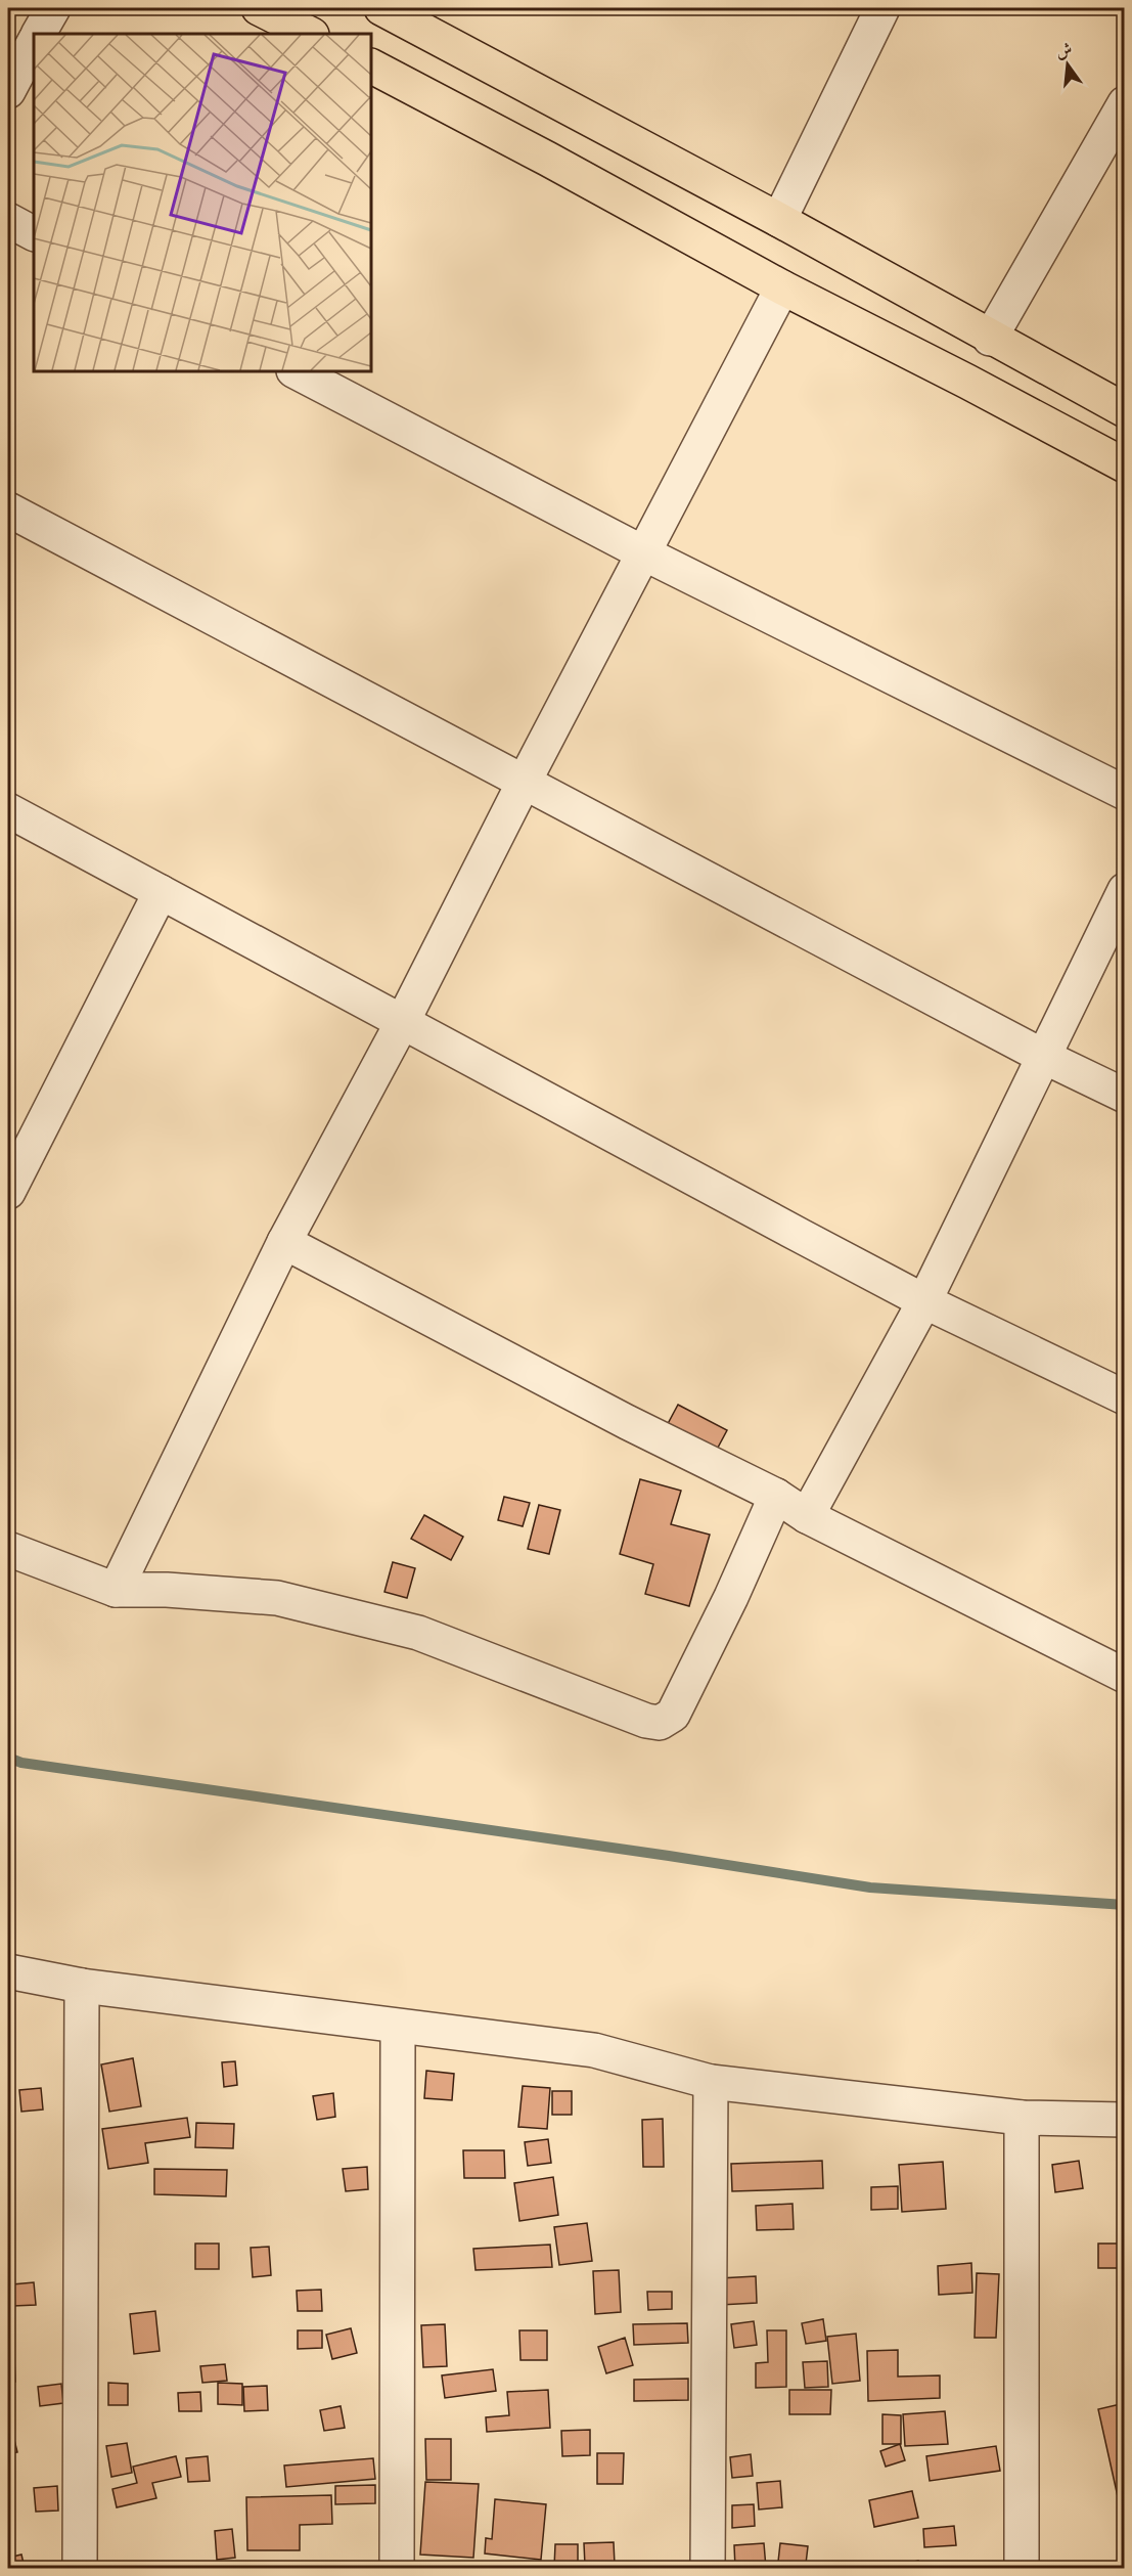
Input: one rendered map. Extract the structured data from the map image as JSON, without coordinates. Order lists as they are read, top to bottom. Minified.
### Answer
{"north":"top"}
